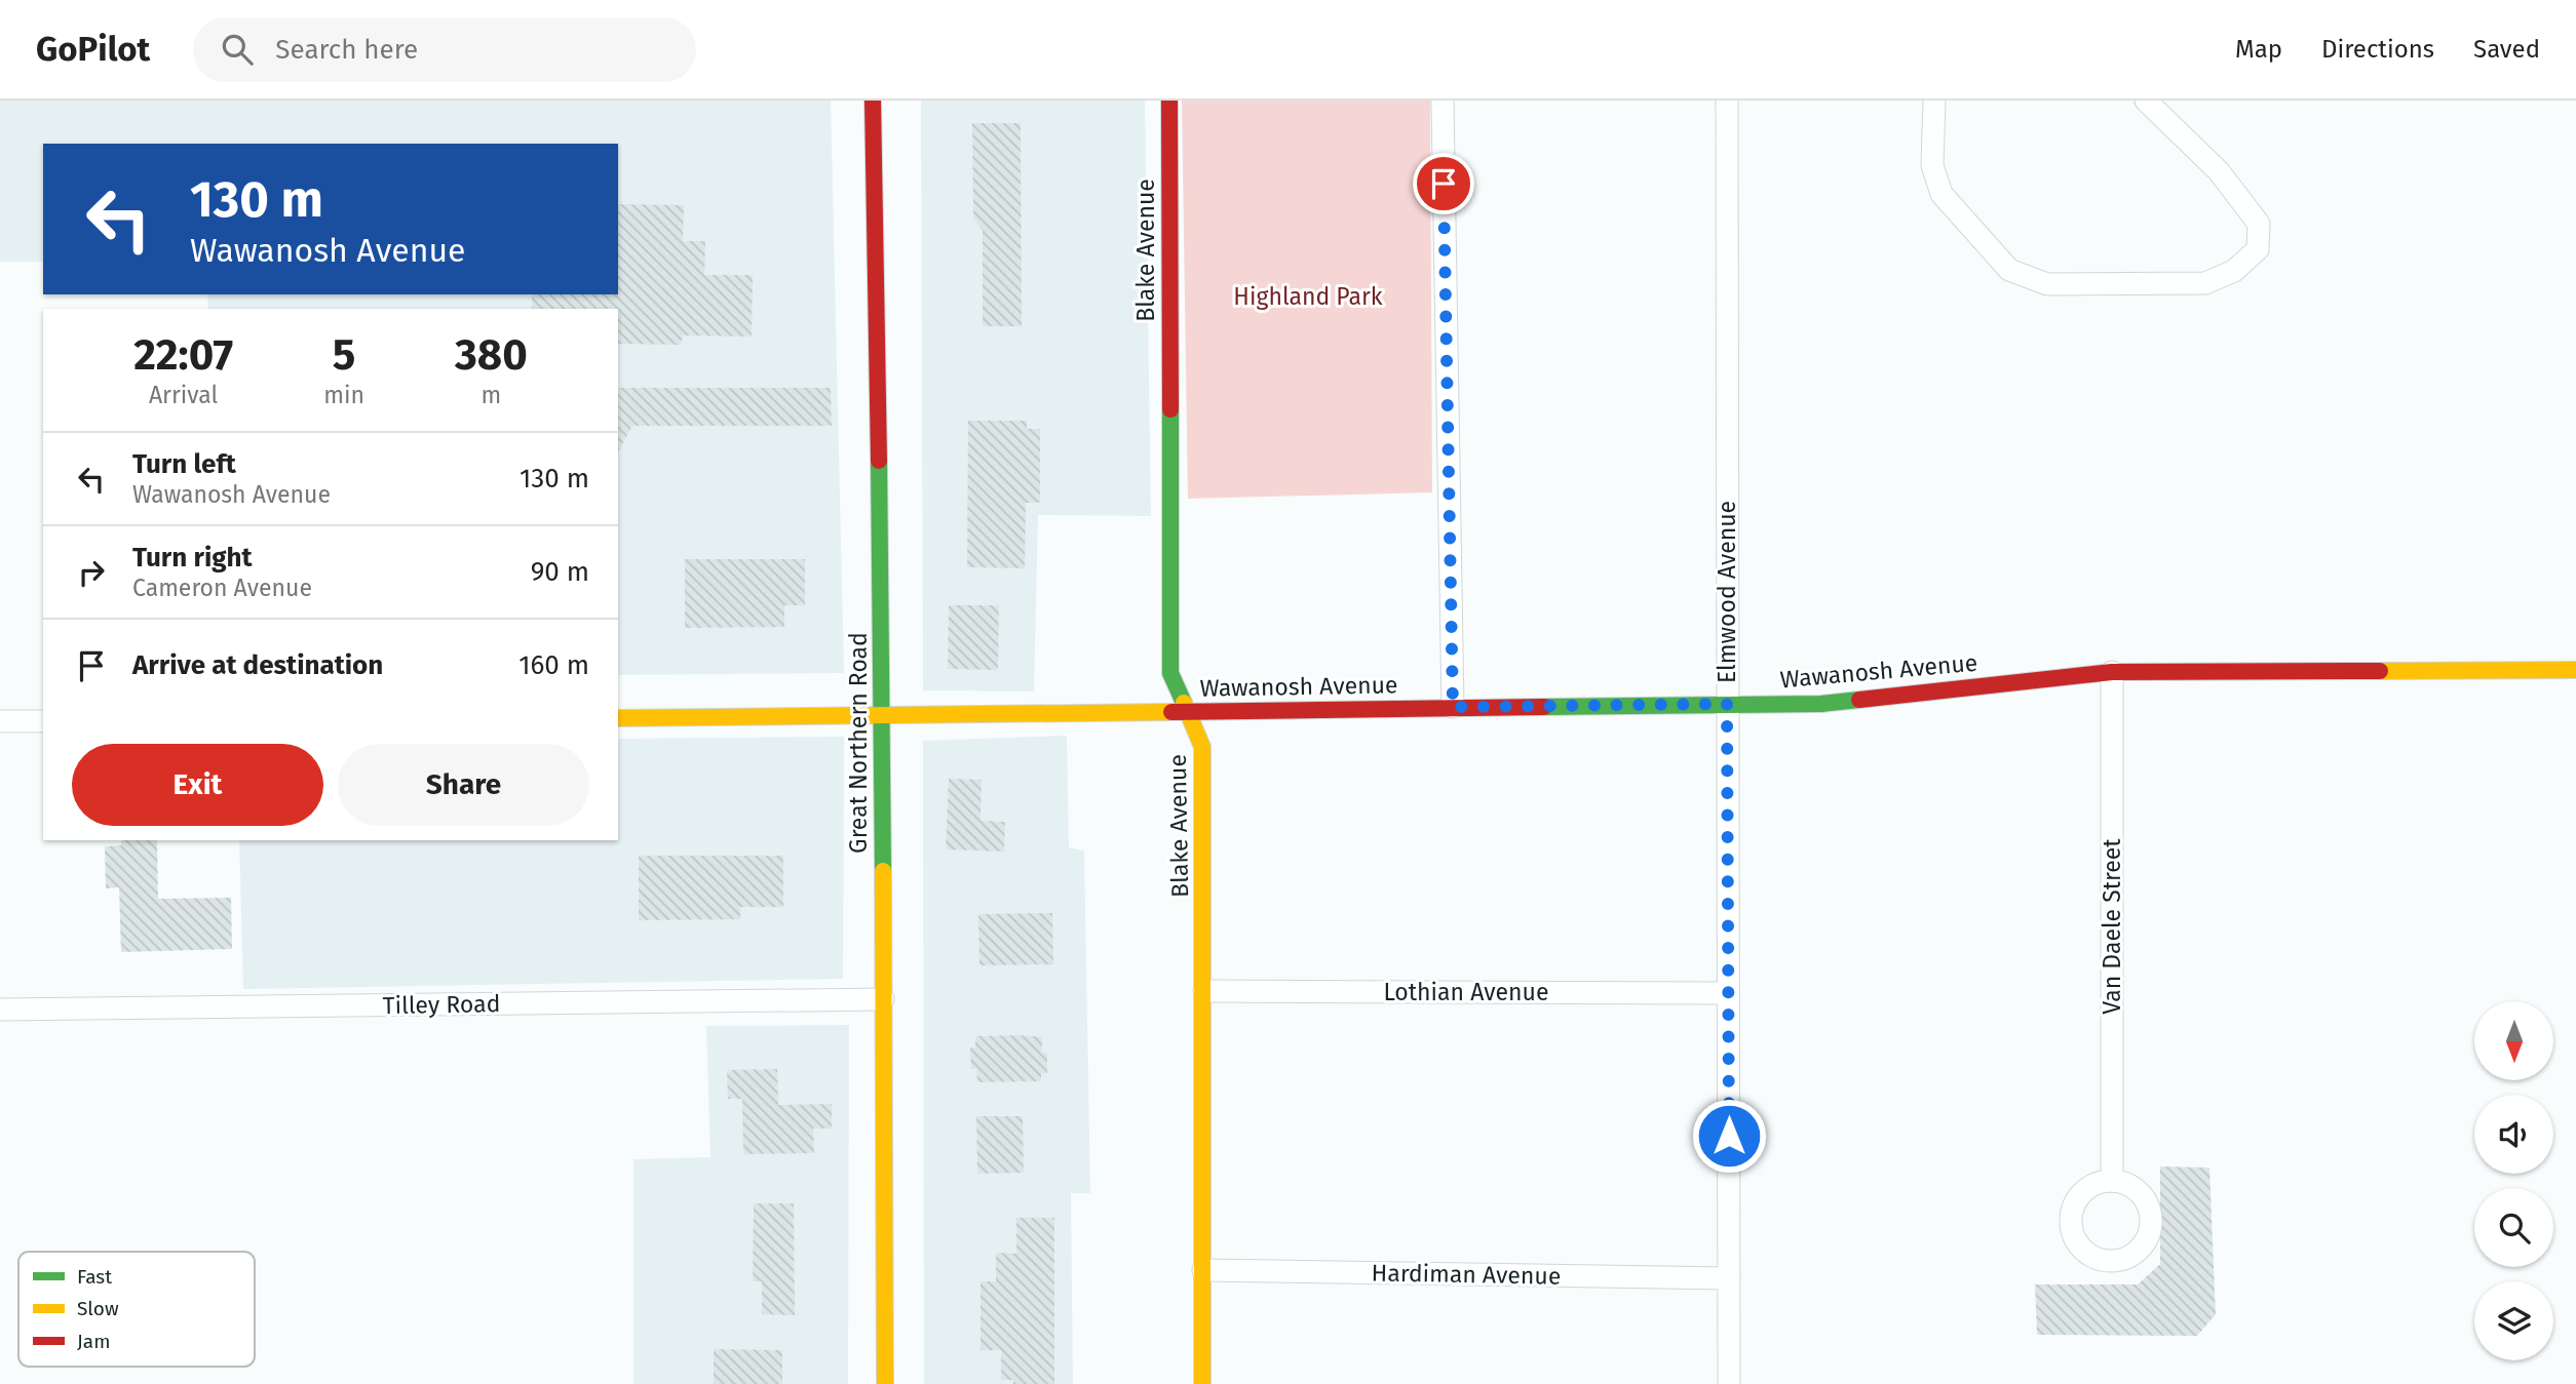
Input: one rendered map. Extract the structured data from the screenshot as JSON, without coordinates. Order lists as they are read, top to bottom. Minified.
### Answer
{"streets":{"street":["Blake Avenue","Elmwood Avenue","Wawanosh Avenue","Great Northern Road","Van Daele Street","Lothian Avenue","Tilley Road","Hardiman Avenue"]},"crossings":[["Blake Avenue","Wawanosh Avenue"],["Blake Avenue","Lothian Avenue"],["Blake Avenue","Hardiman Avenue"],["Elmwood Avenue","Wawanosh Avenue"],["Elmwood Avenue","Lothian Avenue"],["Elmwood Avenue","Hardiman Avenue"],["Wawanosh Avenue","Great Northern Road"],["Wawanosh Avenue","Van Daele Street"],["Great Northern Road","Tilley Road"]],"parks":["Highland Park"],"legend":["Fast","Slow","Jam"],"north":"bottom","page":{"header":"GoPilot","search":"Search here","nav":["Map","Directions","Saved"],"turn":["130 m","Wawanosh Avenue"],"eta":["22:07","Arrival","5","min","380","m"],"list":[{"name":"Turn left","note":"Wawanosh Avenue","value":"130 m"},{"name":"Turn right","note":"Cameron Avenue","value":"90 m"},{"name":"Arrive at destination","value":"160 m"}],"buttons":["Exit","Share"]}}
